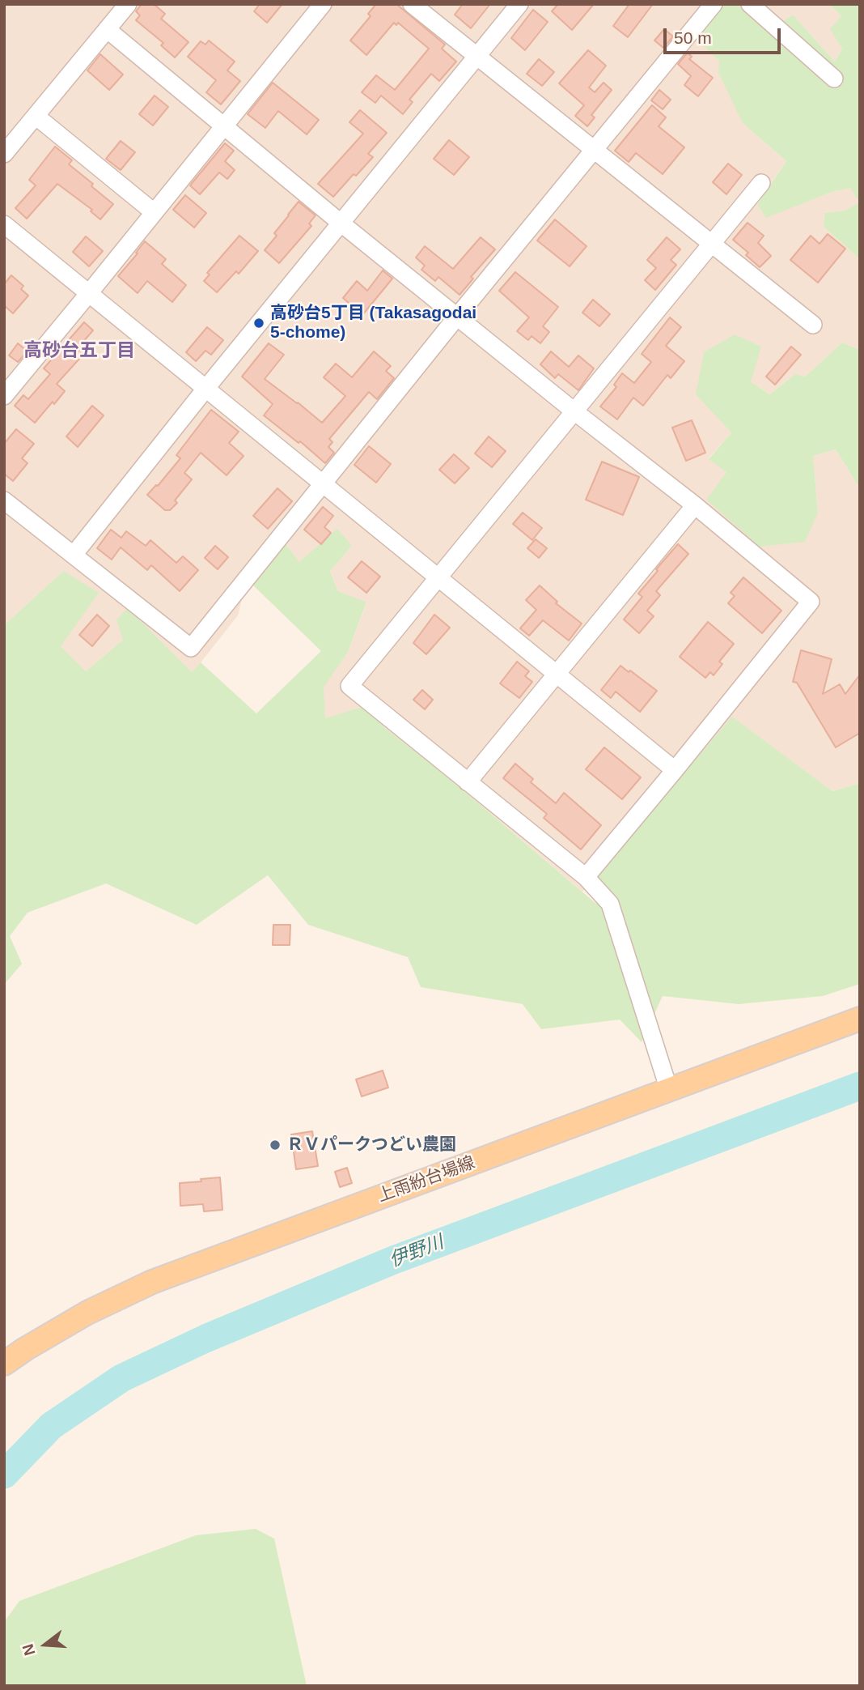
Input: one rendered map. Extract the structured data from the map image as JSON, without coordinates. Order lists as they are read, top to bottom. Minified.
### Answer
{"streets":{"main road":["上雨紛台場線"]},"districts":["高砂台五丁目"],"water":["伊野川"],"places":["高砂台5丁目 (Takasagodai 5-chome)","ＲＶパークつどい農園"],"scale_bar":"50 m","north":"left"}
